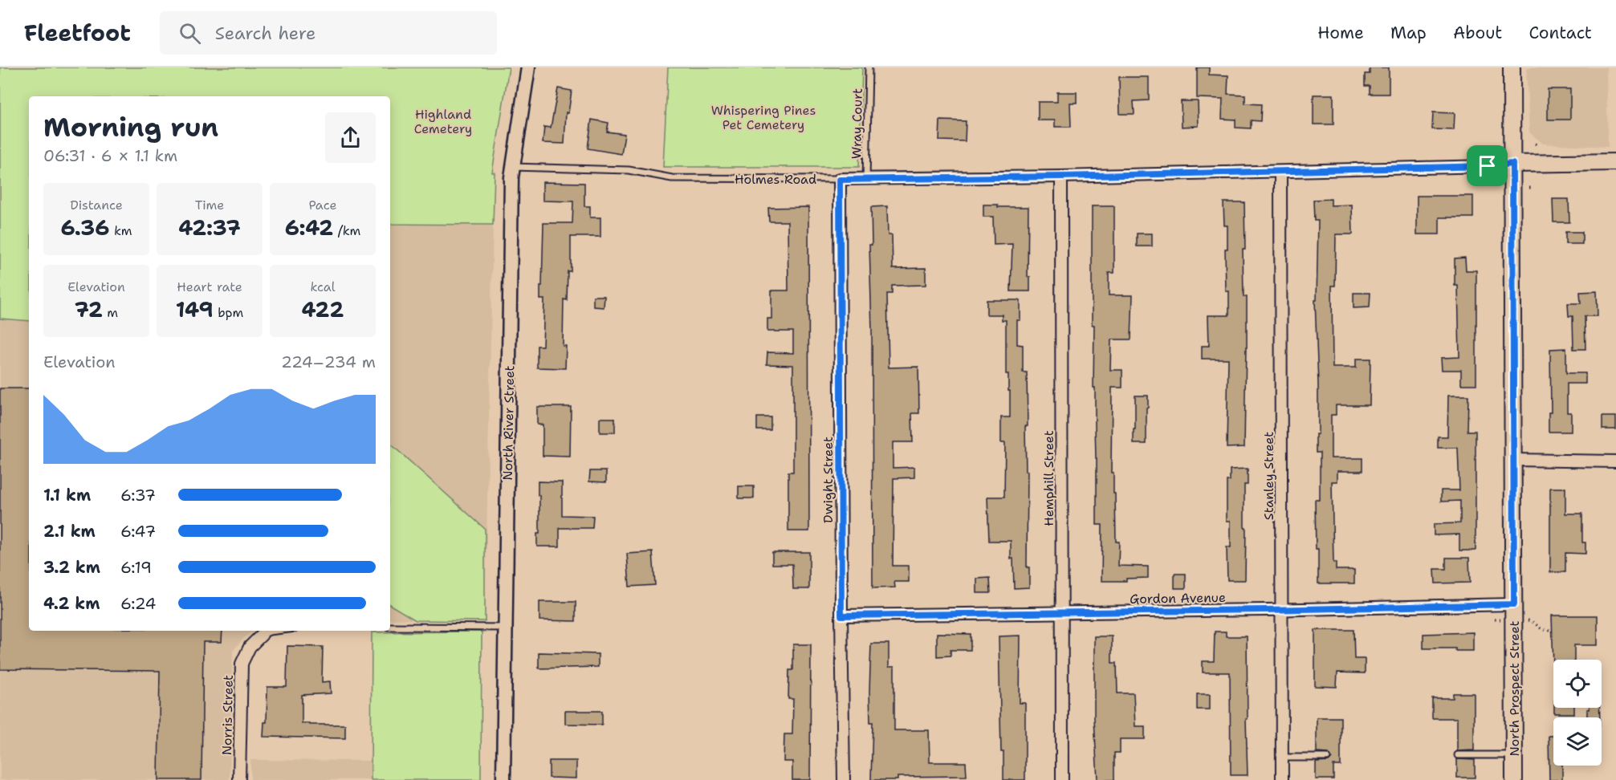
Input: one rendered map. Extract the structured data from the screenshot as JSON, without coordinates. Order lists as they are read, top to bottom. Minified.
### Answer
{"streets":{"main road":["Holmes Road","North Prospect Street"],"street":["North River Street","Stanley Street","Hemphill Street","Dwight Street","Gordon Avenue","Norris Street"],"lane":["Wray Court"]},"crossings":[["Wray Court","Holmes Road"],["Holmes Road","North River Street"],["Holmes Road","Stanley Street"],["Holmes Road","Hemphill Street"],["Holmes Road","Dwight Street"],["Holmes Road","North Prospect Street"],["Stanley Street","Gordon Avenue"],["Hemphill Street","Gordon Avenue"],["Dwight Street","Gordon Avenue"],["Gordon Avenue","North Prospect Street"]],"parks":["Whispering Pines Pet Cemetery","Highland Cemetery"],"page":{"header":"Fleetfoot","search":"Search here","nav":["Home","Map","About","Contact"],"heading":["Morning run","06:31 · 6 × 1.1 km"],"stats":[["Distance","6.36 km"],["Time","42:37"],["Pace","6:42 /km"],["Elevation","72 m"],["Heart rate","149 bpm"],["kcal","422"]],"chart":["Elevation","224–234 m"],"list":[{"name":"1.1 km","note":"6:37"},{"name":"2.1 km","note":"6:47"},{"name":"3.2 km","note":"6:19"},{"name":"4.2 km","note":"6:24"}]}}
